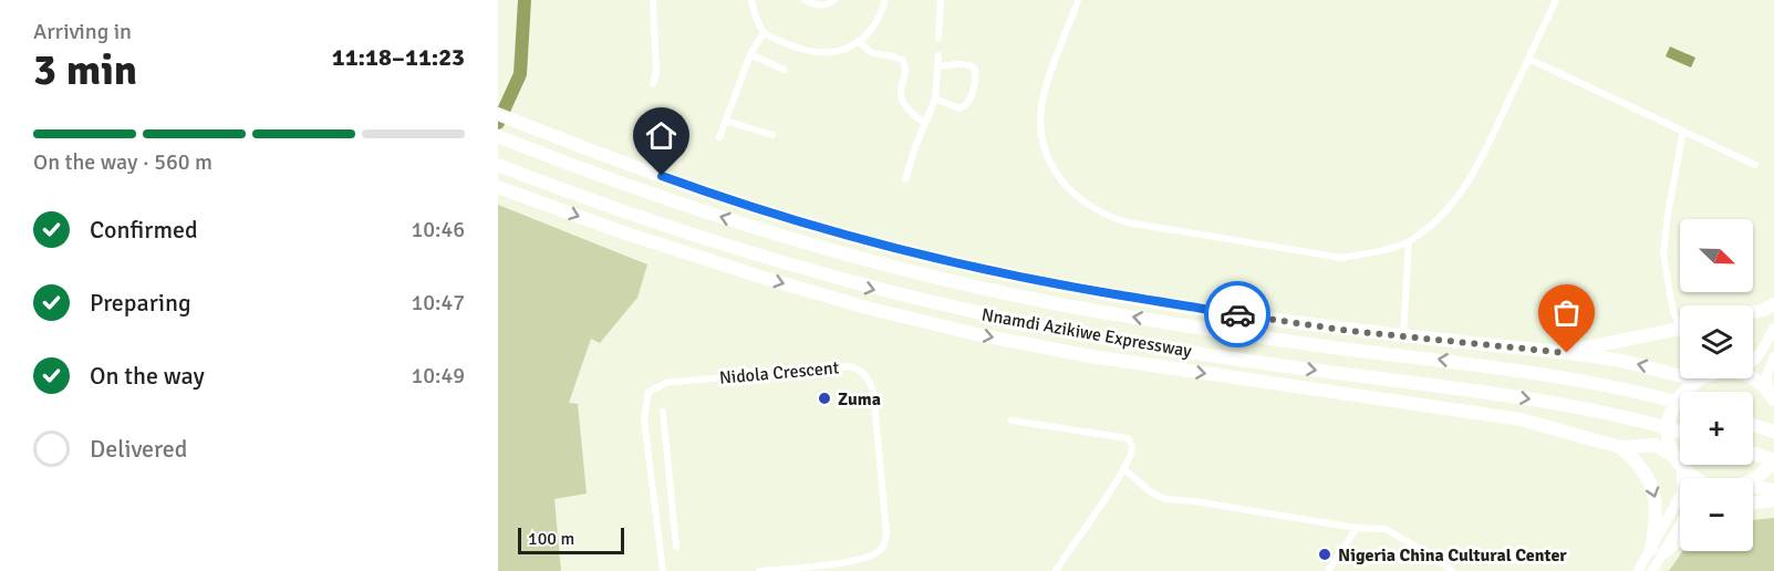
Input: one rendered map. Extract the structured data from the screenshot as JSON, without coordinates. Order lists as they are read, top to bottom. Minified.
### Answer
{"streets":{"highway":["Nnamdi Azikiwe Expressway"],"street":["Nidola Crescent"]},"places":["Zuma","Nigeria China Cultural Center"],"scale_bar":"100 m","north":"bottom right","page":{"heading":["3 min","Arriving in","11:18–11:23"],"bar":"On the way · 560 m","list":[["Confirmed","10:46"],["Preparing","10:47"],["On the way","10:49"],"Delivered"],"map_buttons":["+","−"],"scale":"100 m"}}
